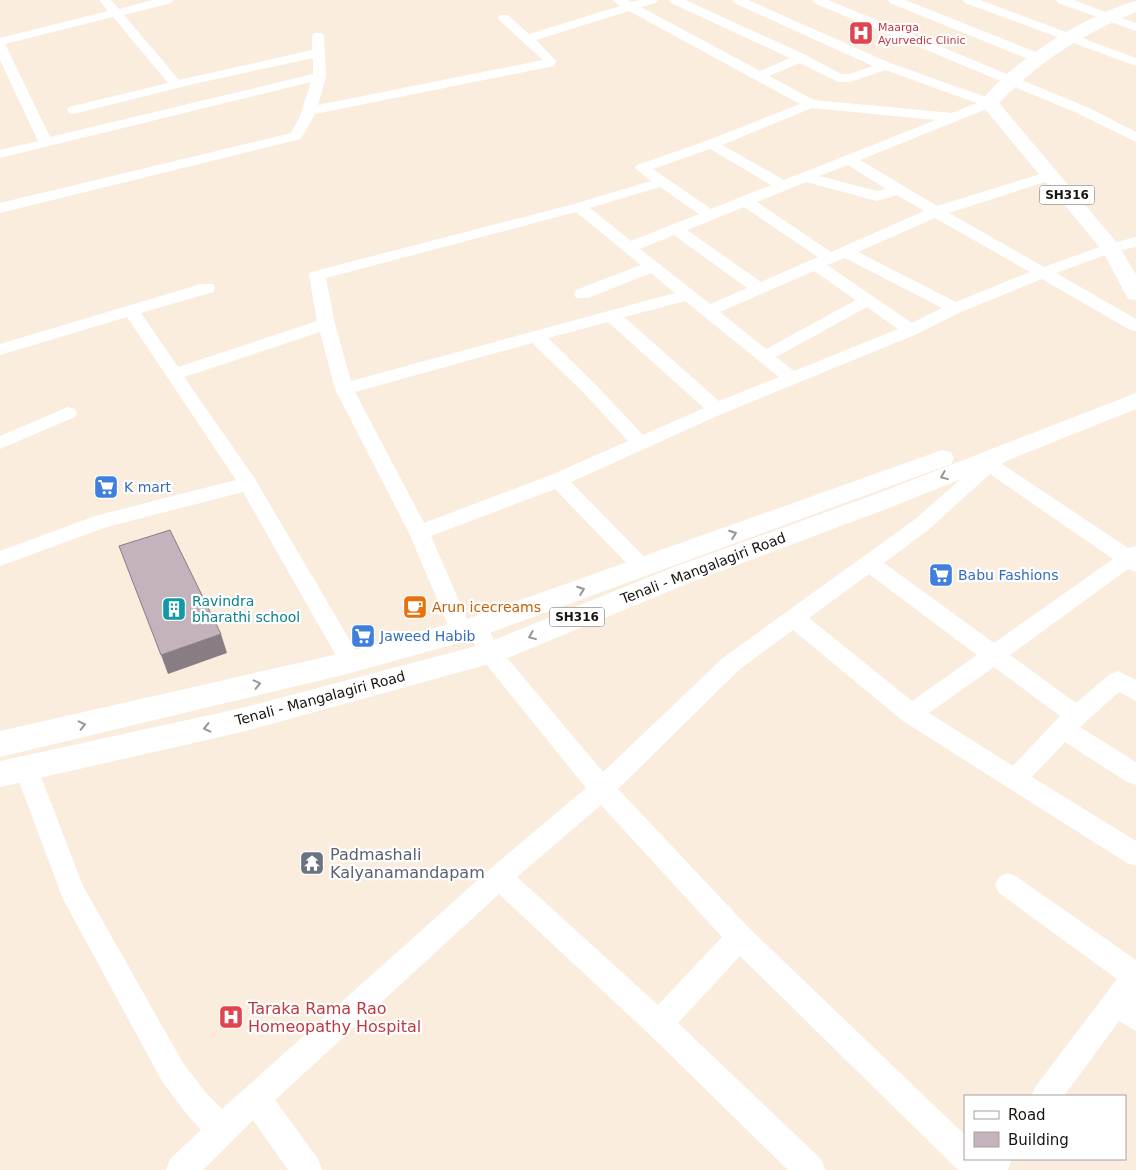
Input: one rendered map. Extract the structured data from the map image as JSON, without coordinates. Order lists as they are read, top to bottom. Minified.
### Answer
{"streets":{"main road":["SH316","Tenali - Mangalagiri Road"]},"places":{"hospital":["Maarga Ayurvedic Clinic","Taraka Rama Rao Homeopathy Hospital"],"supermarket":["K mart","Babu Fashions","Jaweed Habib"],"cafe":["Arun icecreams"],"building":["Ravindra bharathi school"],"temple":["Padmashali Kalyanamandapam"]},"legend":["Road","Building"]}
